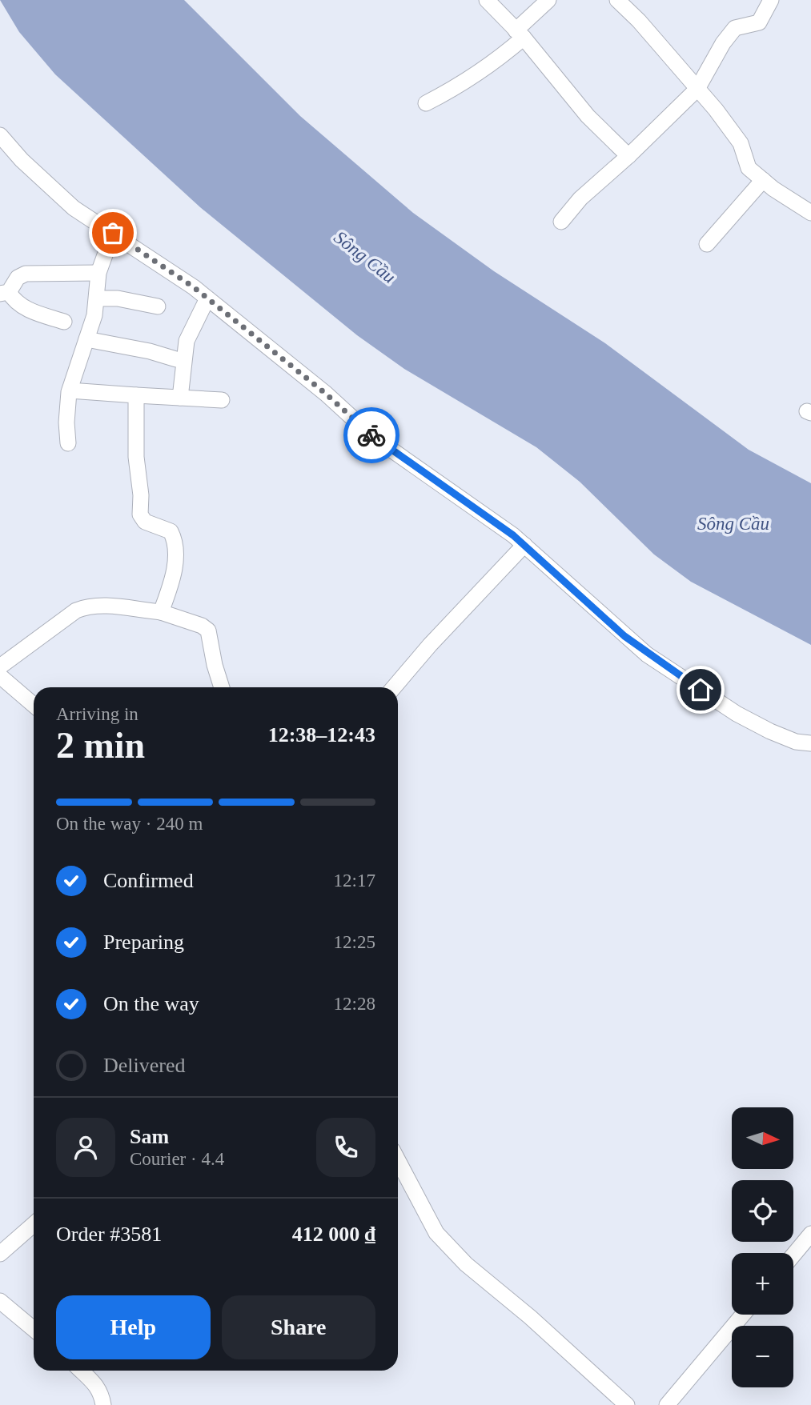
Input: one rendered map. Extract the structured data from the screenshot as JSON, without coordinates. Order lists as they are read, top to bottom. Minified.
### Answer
{"water":["Sông Cầu"],"north":"right","page":{"heading":["2 min","Arriving in","12:38–12:43"],"panel":["Sam","Courier · 4.4","Order #3581","412 000 ₫"],"bar":"On the way · 240 m","list":[["Confirmed","12:17"],["Preparing","12:25"],["On the way","12:28"],"Delivered"],"map_buttons":["+","−"],"buttons":["Help","Share"]}}
